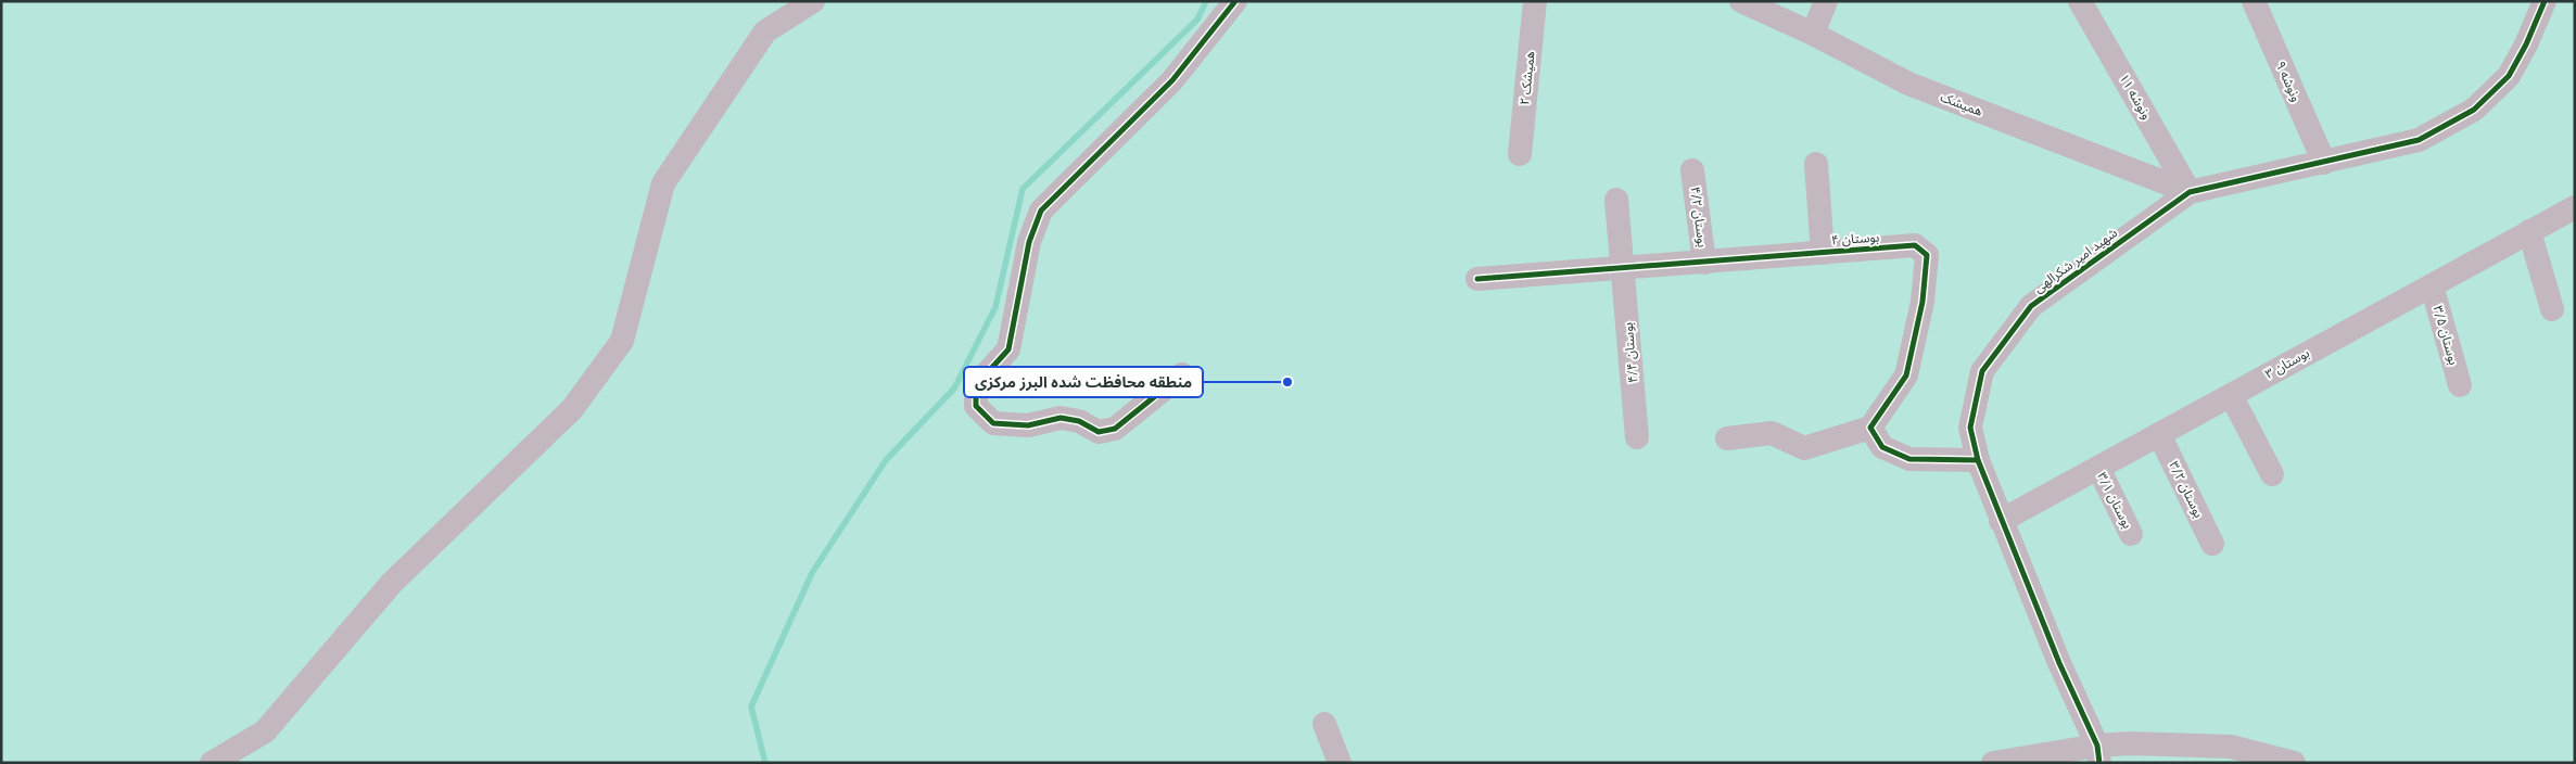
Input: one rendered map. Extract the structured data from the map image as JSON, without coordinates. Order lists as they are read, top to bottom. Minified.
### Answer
{"streets":{"street":["همیشک ۲","ونوشه ۹","ونوشه ۱۱","همیشک","بوستان ۴/۲","بوستان ۴","شهید امیر شکرالهی","بوستان ۳/۵","بوستان ۴/۴","بوستان ۳","بوستان ۳/۲","بوستان ۳/۱"]},"crossings":[["ونوشه ۹","شهید امیر شکرالهی"],["ونوشه ۱۱","همیشک"],["ونوشه ۱۱","شهید امیر شکرالهی"],["همیشک","شهید امیر شکرالهی"],["بوستان ۴/۲","بوستان ۴"],["بوستان ۴","بوستان ۴/۴"],["شهید امیر شکرالهی","بوستان ۳"],["بوستان ۳/۵","بوستان ۳"],["بوستان ۳","بوستان ۳/۲"],["بوستان ۳","بوستان ۳/۱"]],"places":["منطقه محافظت شده البرز مرکزی"]}
